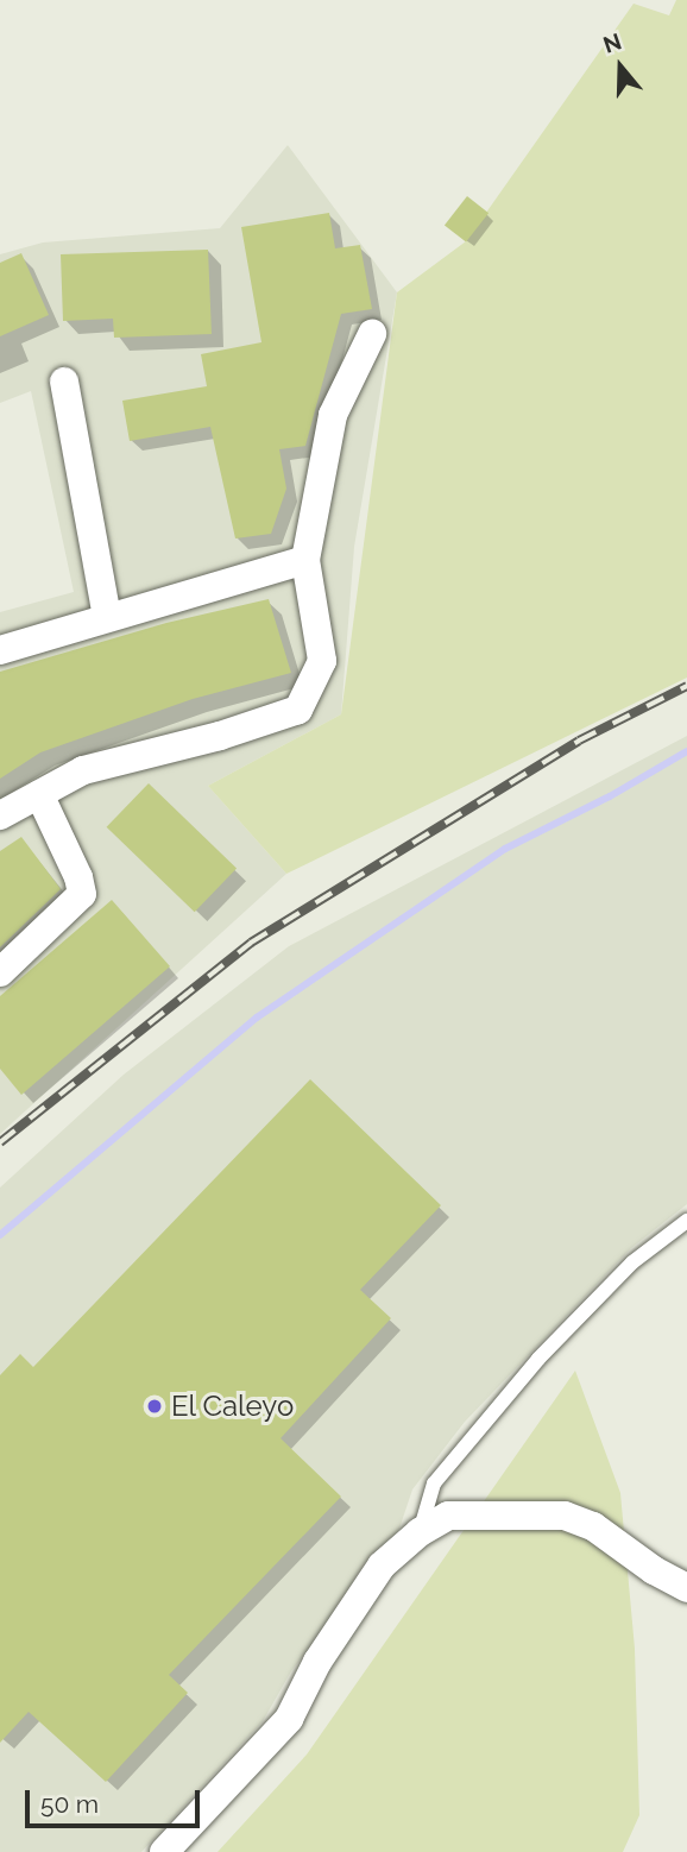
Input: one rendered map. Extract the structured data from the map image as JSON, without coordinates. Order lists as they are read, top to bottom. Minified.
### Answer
{"places":["El Caleyo"],"scale_bar":"50 m","north":"top"}
